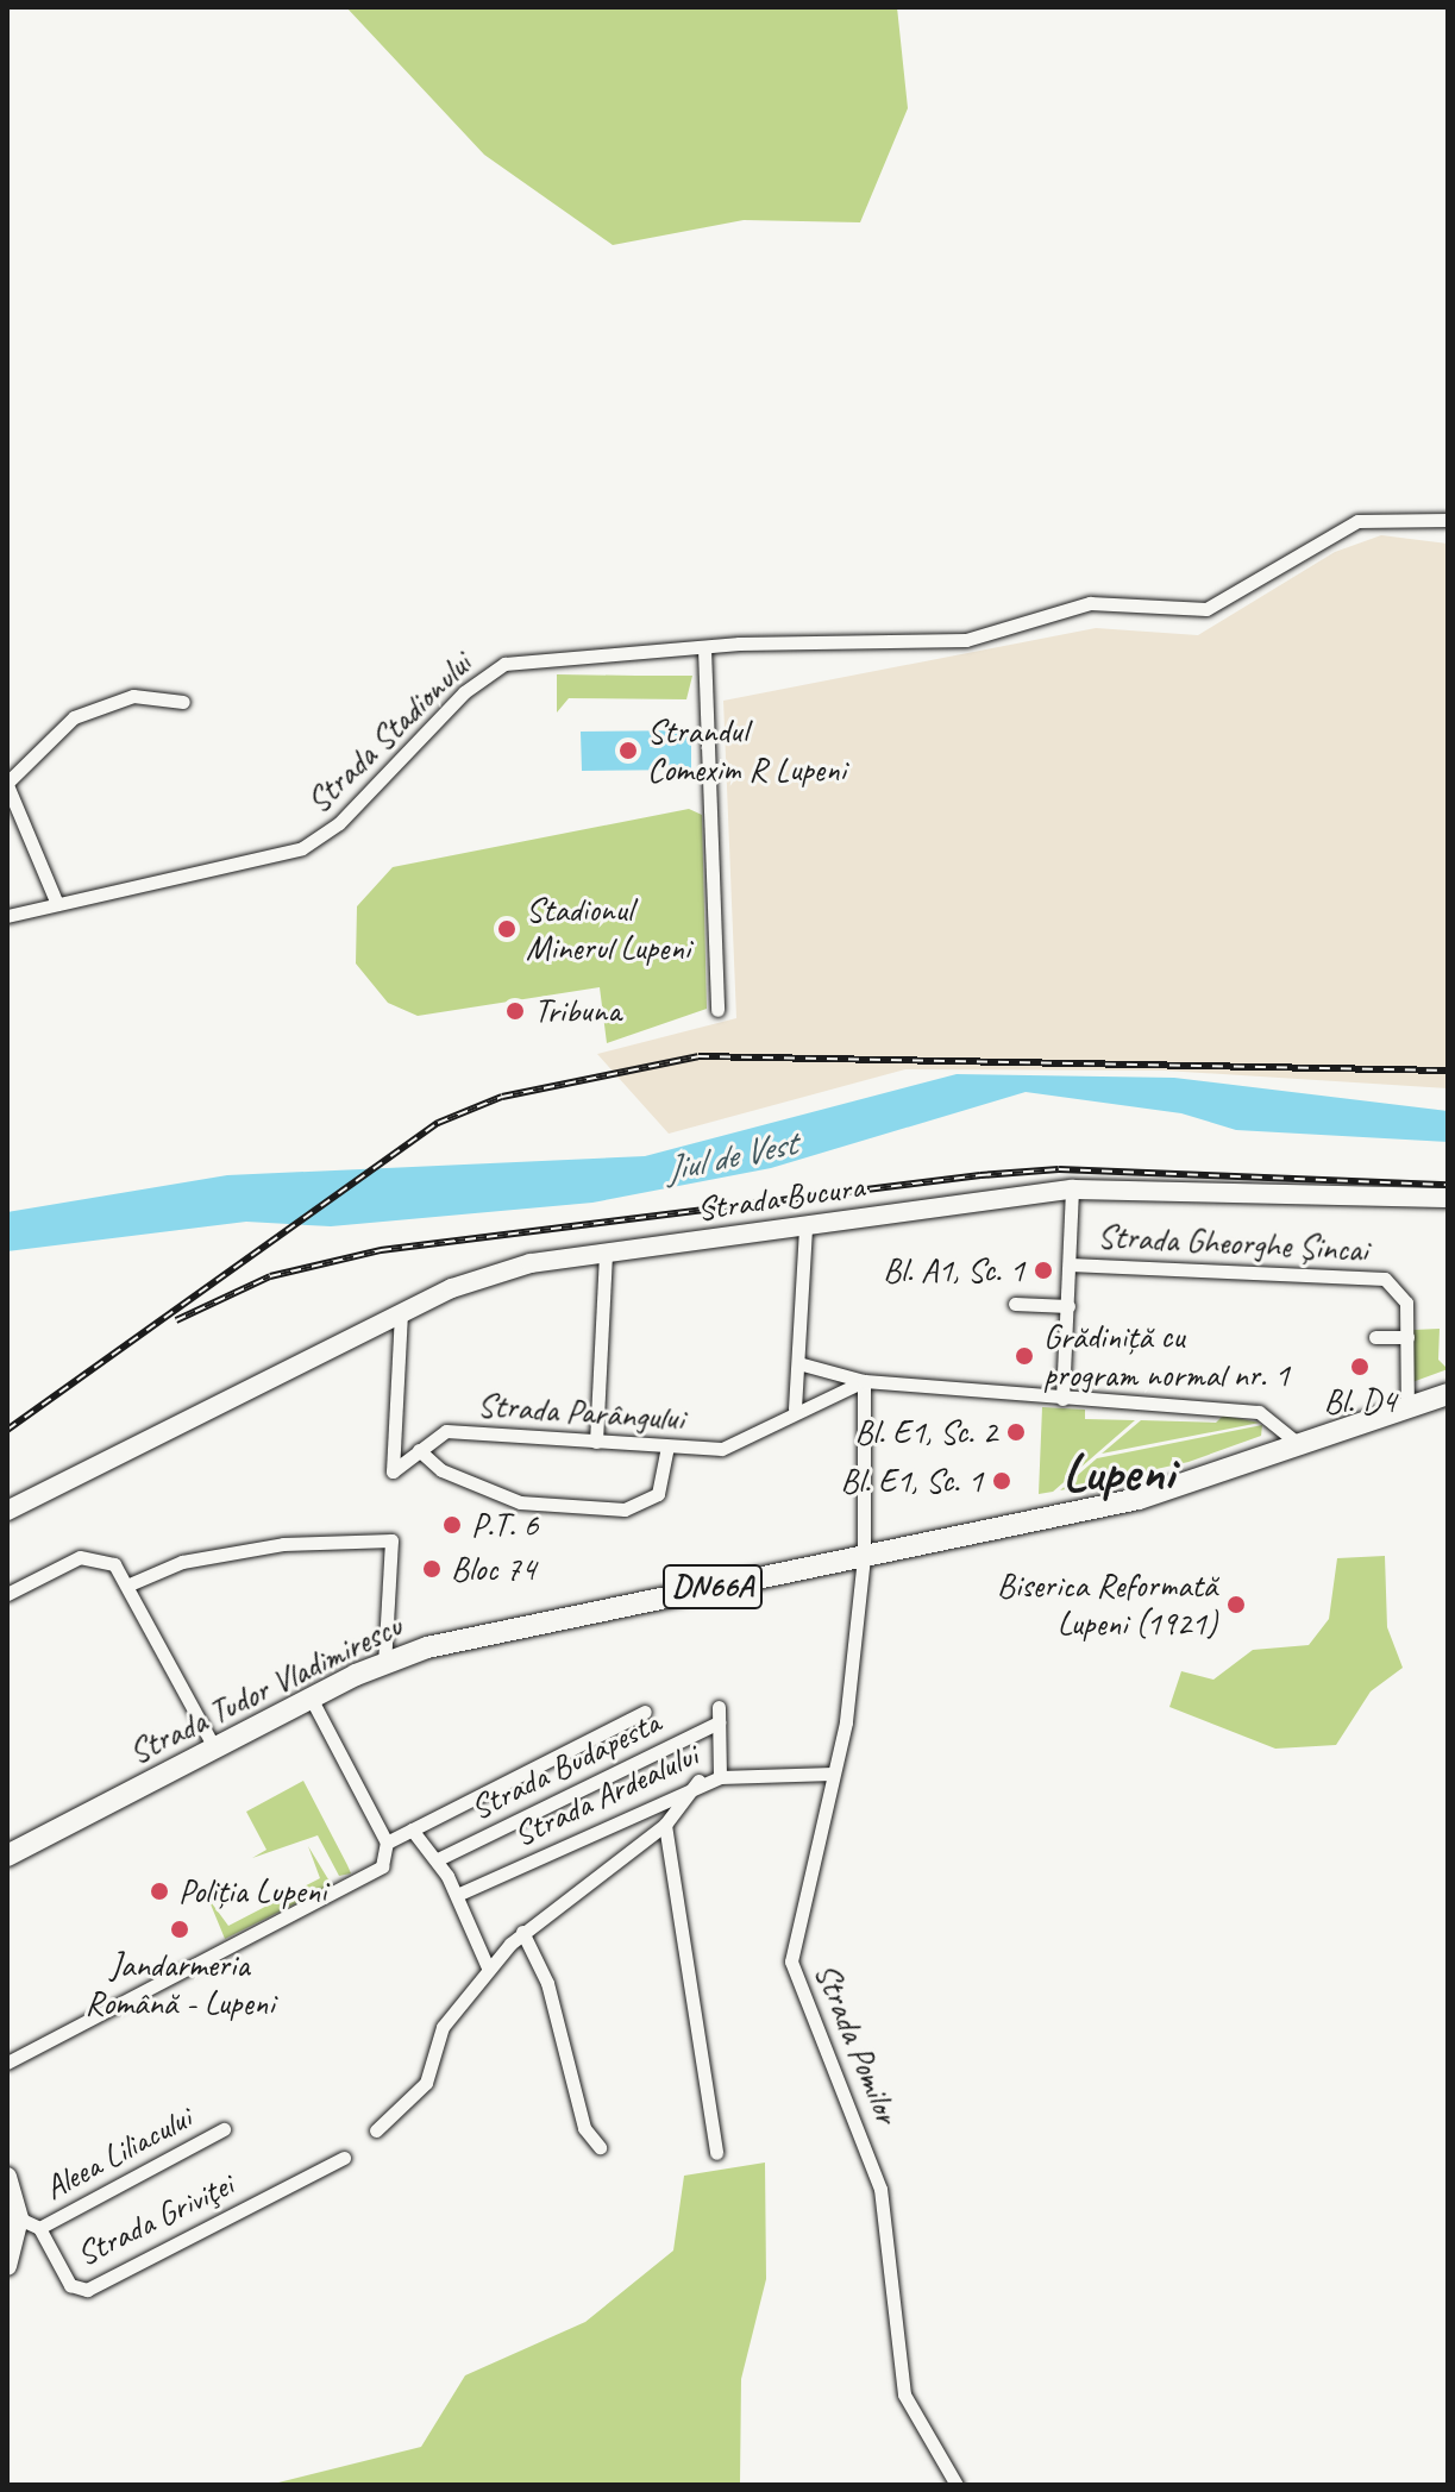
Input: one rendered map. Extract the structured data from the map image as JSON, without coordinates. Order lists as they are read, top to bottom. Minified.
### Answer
{"streets":{"main road":["Strada Bucura","DN66A","Strada Tudor Vladimirescu"],"street":["Strada Stadionului","Strada Gheorghe Șincai","Strada Parângului","Strada Budapesta","Strada Ardealului","Strada Pomilor","Aleea Liliacului","Strada Griviţei"]},"crossings":[["Strada Bucura","Strada Gheorghe Șincai"],["Strada Bucura","Strada Parângului"],["Strada Gheorghe Șincai","Strada Tudor Vladimirescu"],["Strada Parângului","Strada Tudor Vladimirescu"],["Strada Tudor Vladimirescu","Strada Pomilor"],["Strada Budapesta","Strada Ardealului"],["Aleea Liliacului","Strada Griviţei"]],"districts":["Lupeni"],"water":["Jiul de Vest"],"places":["Strandul Comexim R Lupeni","Stadionul Minerul Lupeni","Tribuna","Bl. A1, Sc. 1","Grădiniță cu program normal nr. 1","Bl. D4","Bl. E1, Sc. 2","Bl. E1, Sc. 1","P.T. 6","Bloc 74","Biserica Reformată Lupeni (1921)","Poliția Lupeni","Jandarmeria Română - Lupeni"]}
